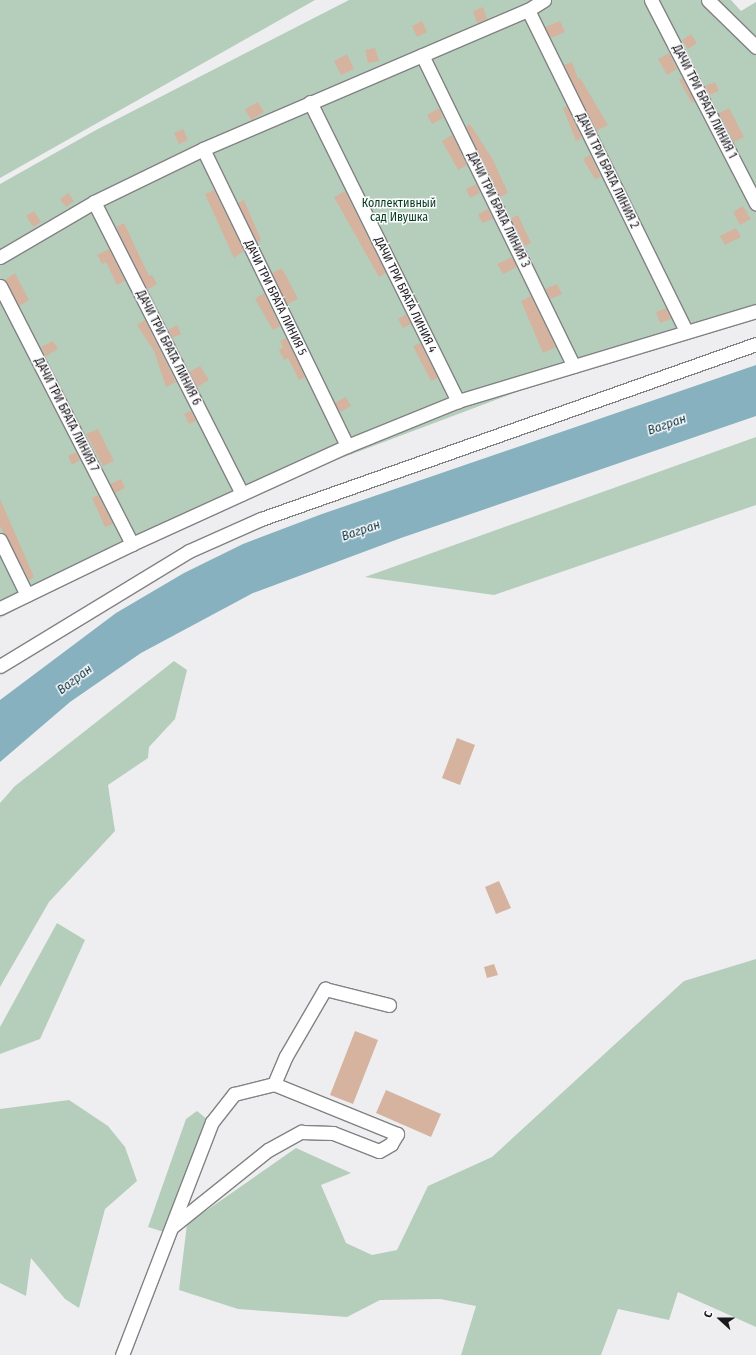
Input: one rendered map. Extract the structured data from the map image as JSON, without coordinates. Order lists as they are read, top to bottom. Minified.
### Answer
{"streets":{"street":["ДАЧИ ТРИ БРАТА ЛИНИЯ 1","ДАЧИ ТРИ БРАТА ЛИНИЯ 2","ДАЧИ ТРИ БРАТА ЛИНИЯ 3","ДАЧИ ТРИ БРАТА ЛИНИЯ 4","ДАЧИ ТРИ БРАТА ЛИНИЯ 5","ДАЧИ ТРИ БРАТА ЛИНИЯ 6","ДАЧИ ТРИ БРАТА ЛИНИЯ 7"]},"water":["Вагран"],"parks":["Коллективный сад Ивушка"],"north":"left"}
